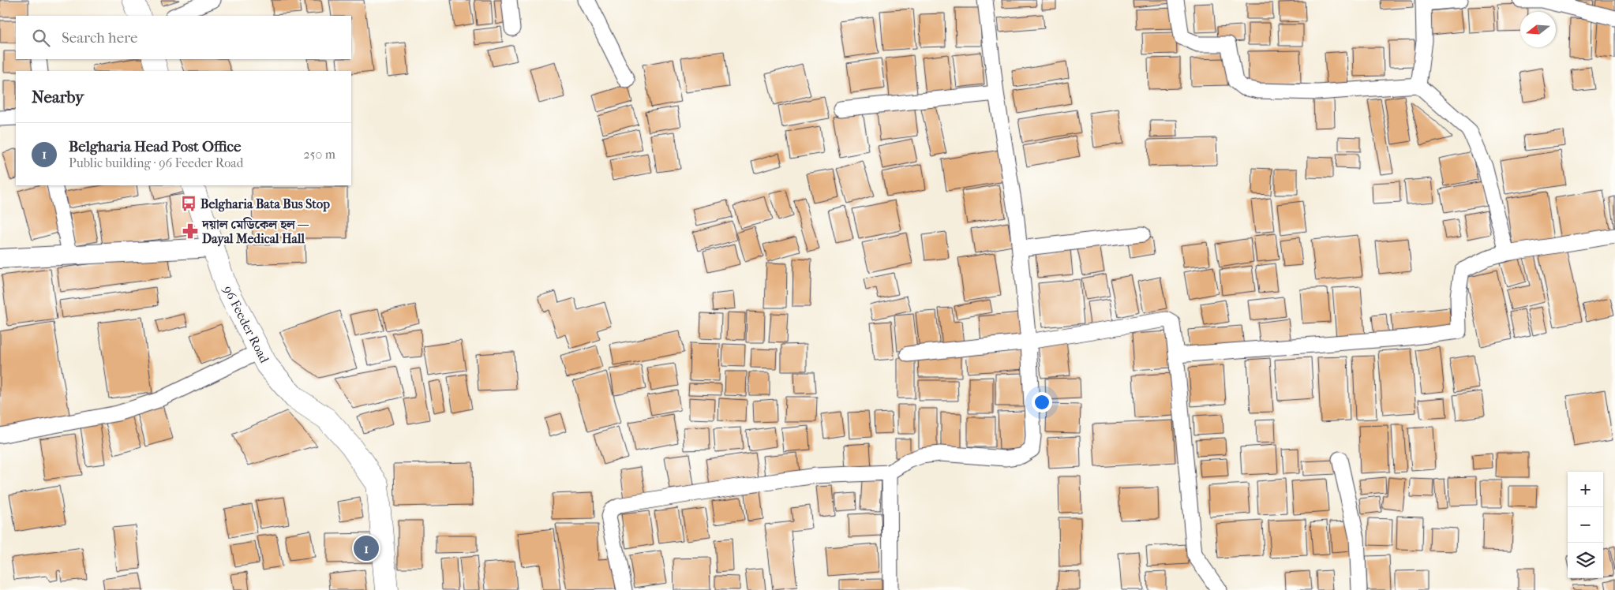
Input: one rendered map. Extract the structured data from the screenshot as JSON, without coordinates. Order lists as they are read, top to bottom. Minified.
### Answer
{"streets":{"main road":["96 Feeder Road"]},"places":{"bus stop":["Belgharia Bata Bus Stop"],"pharmacy":["দয়াল মেডিকেল হল — Dayal Medical Hall"]},"north":"left","page":{"search":"Search here","heading":"Nearby","list":[{"mark":"1","name":"Belgharia Head Post Office","note":"Public building · 96 Feeder Road","value":"250 m"}],"map_buttons":["+","−"],"pins":"1"}}
